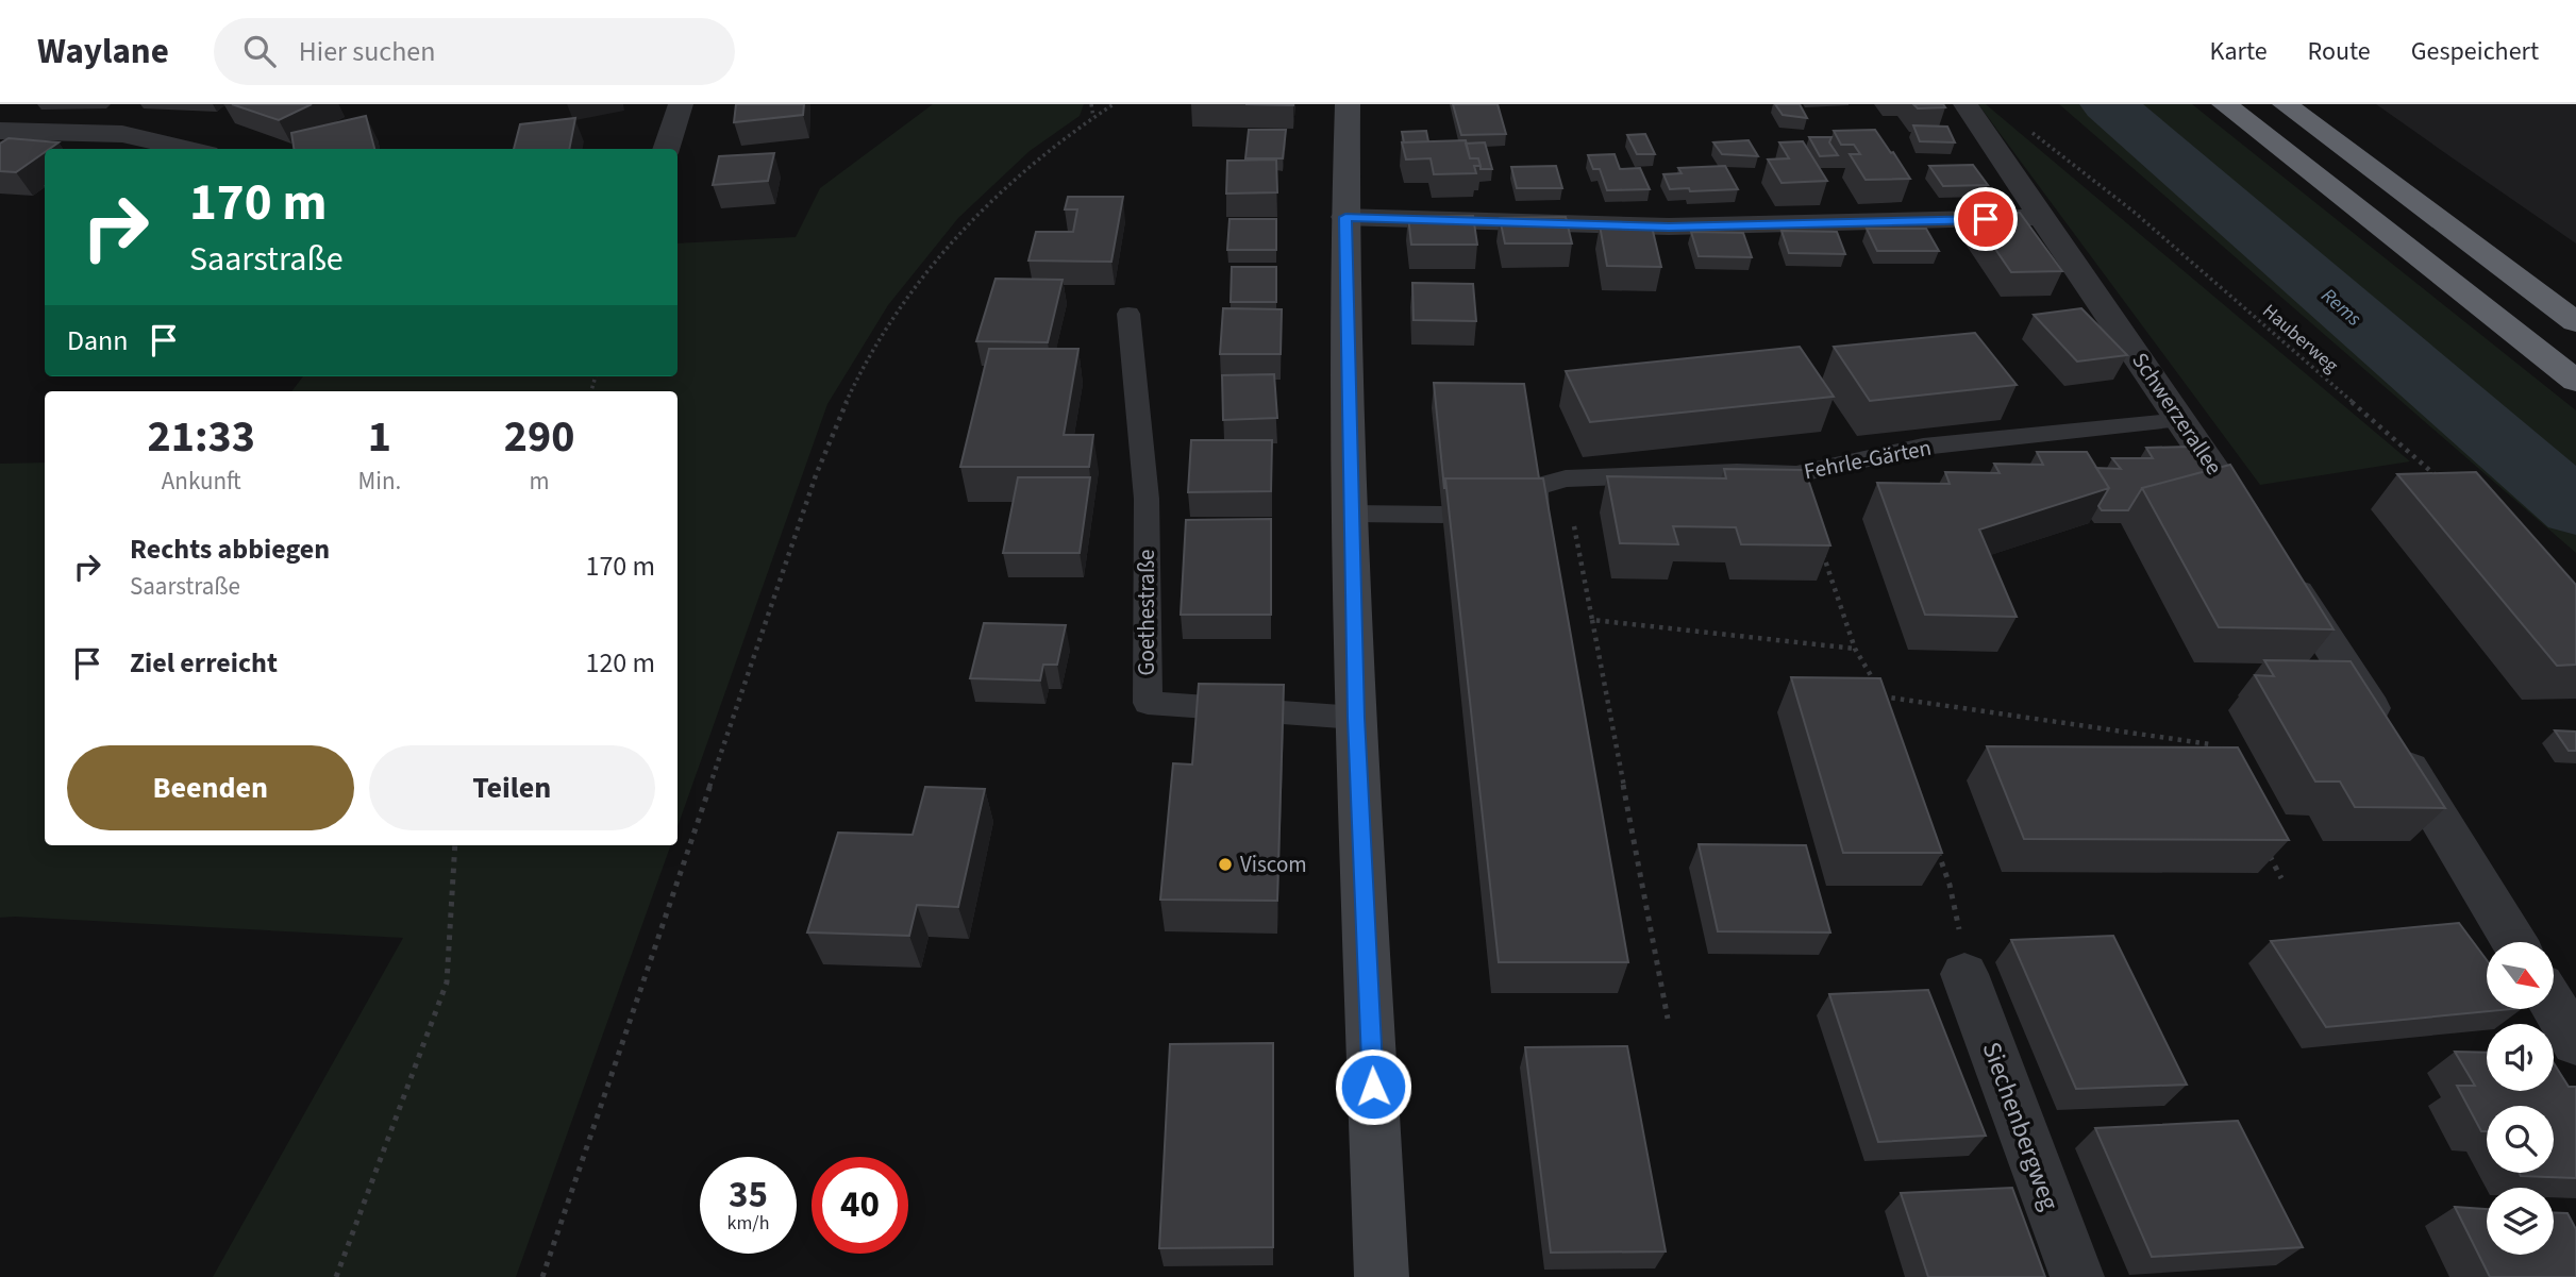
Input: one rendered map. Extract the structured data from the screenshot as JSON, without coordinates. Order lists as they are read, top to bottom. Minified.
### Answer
{"streets":{"street":["Schwerzerallee","Siechenbergweg"],"lane":["Fehrle-Gärten","Goethestraße"],"path":["Hauberweg"]},"crossings":[["Schwerzerallee","Fehrle-Gärten"]],"water":["Rems"],"places":["Viscom"],"north":"bottom right","page":{"header":"Waylane","search":"Hier suchen","nav":["Karte","Route","Gespeichert"],"turn":["170 m","Saarstraße"],"then":"Dann","eta":["21:33","Ankunft","1","Min.","290","m"],"list":[{"name":"Rechts abbiegen","note":"Saarstraße","value":"170 m"},{"name":"Ziel erreicht","value":"120 m"}],"buttons":["Beenden","Teilen"],"speed":"35 km/h","limit":"40"}}
